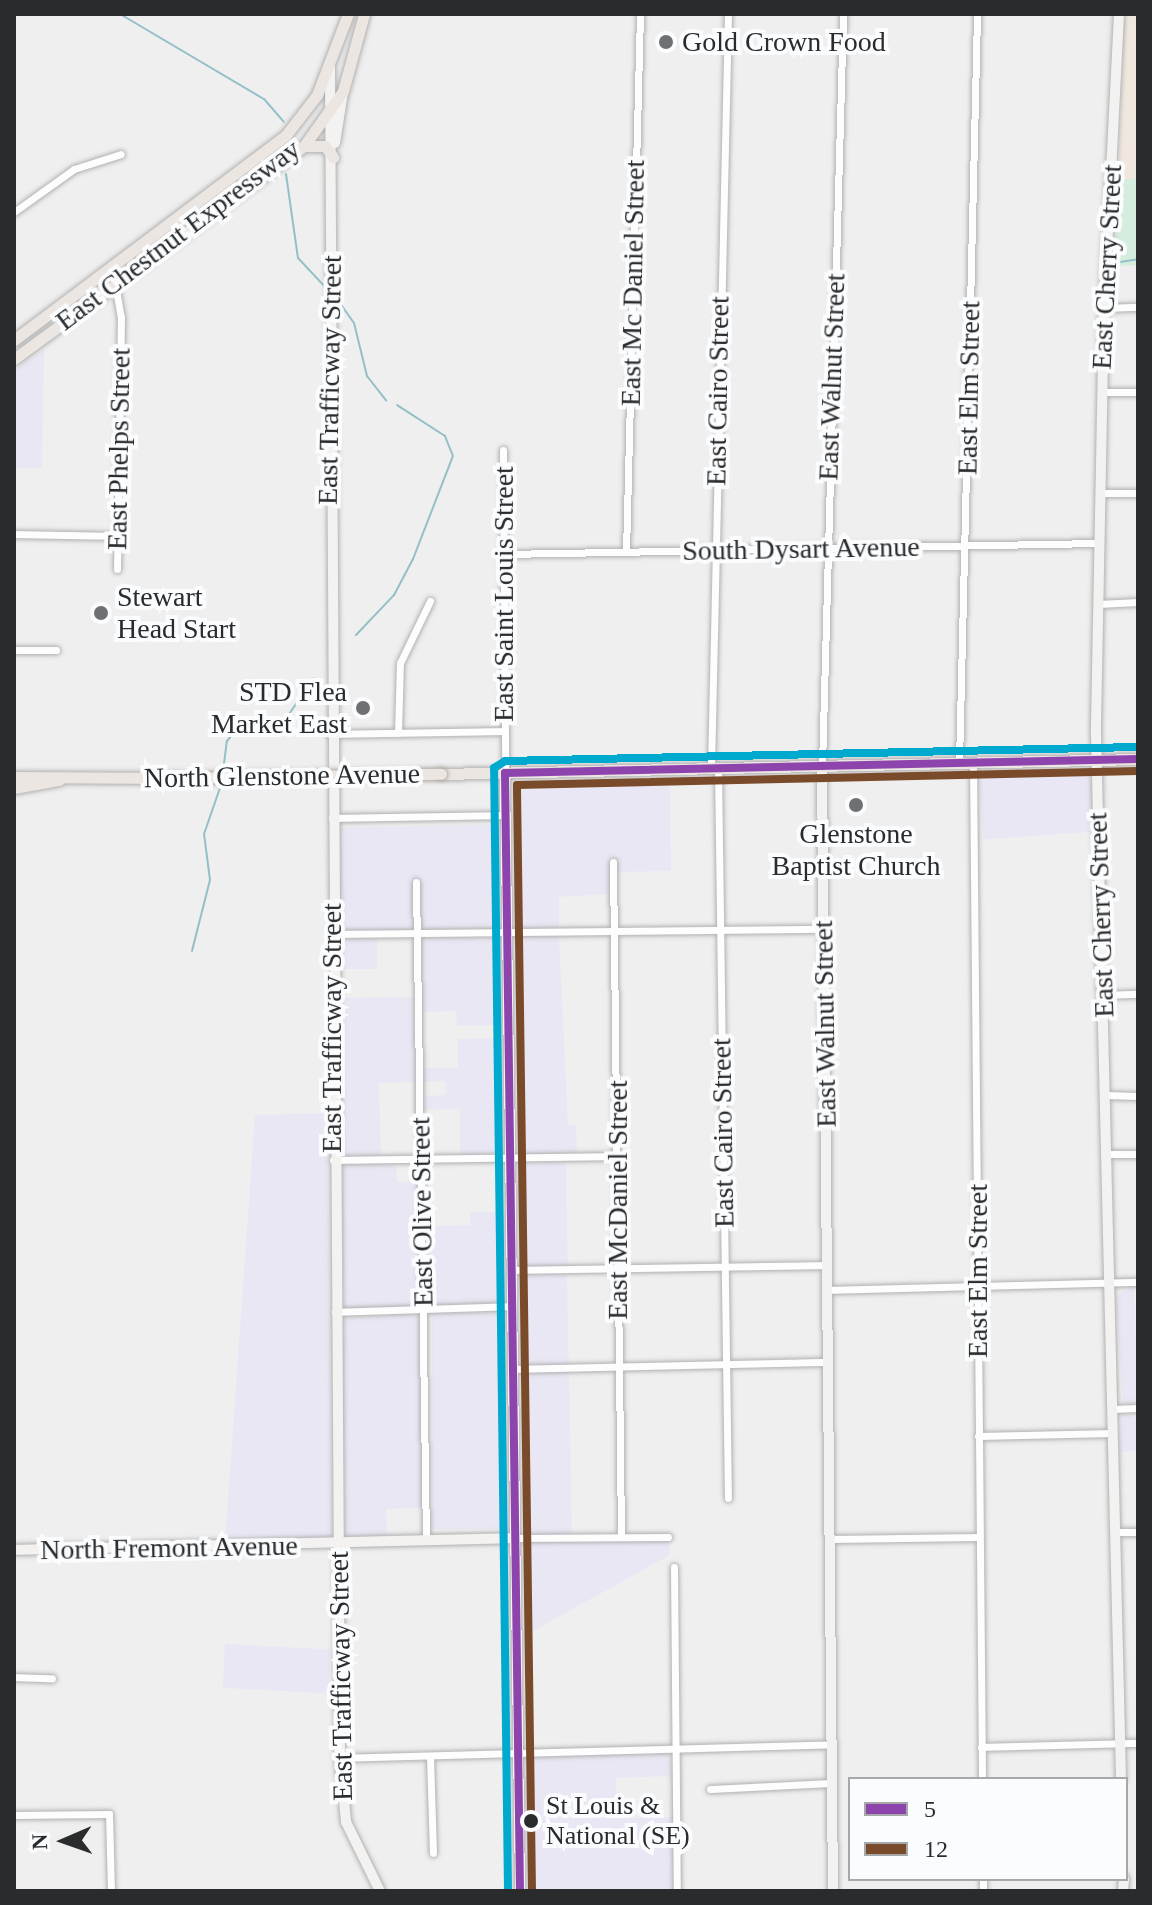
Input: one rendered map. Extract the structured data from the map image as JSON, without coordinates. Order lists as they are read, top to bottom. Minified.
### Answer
{"streets":{"main road":["East Chestnut Expressway","North Glenstone Avenue"],"street":["East Cherry Street","East Mc Daniel Street","East Walnut Street","East Trafficway Street","East Elm Street","East Cairo Street","East Phelps Street","South Dysart Avenue","East Saint Louis Street","East McDaniel Street","East Olive Street","North Fremont Avenue"]},"crossings":[["East Chestnut Expressway","East Trafficway Street"],["East Chestnut Expressway","East Phelps Street"],["East Cherry Street","South Dysart Avenue"],["East Cherry Street","North Glenstone Avenue"],["East Mc Daniel Street","South Dysart Avenue"],["East Walnut Street","South Dysart Avenue"],["East Walnut Street","North Glenstone Avenue"],["East Trafficway Street","North Fremont Avenue"],["East Elm Street","South Dysart Avenue"],["East Elm Street","North Glenstone Avenue"],["East Cairo Street","South Dysart Avenue"],["East Cairo Street","North Glenstone Avenue"],["South Dysart Avenue","East Saint Louis Street"],["East Saint Louis Street","North Glenstone Avenue"],["East Saint Louis Street","North Fremont Avenue"],["East Olive Street","North Fremont Avenue"]],"places":["Gold Crown Food","Stewart Head Start","STD Flea Market East","Glenstone Baptist Church","St Louis & National (SE)"],"lines":["transit line 5","transit line 12"],"legend":["5","12"],"north":"left"}
